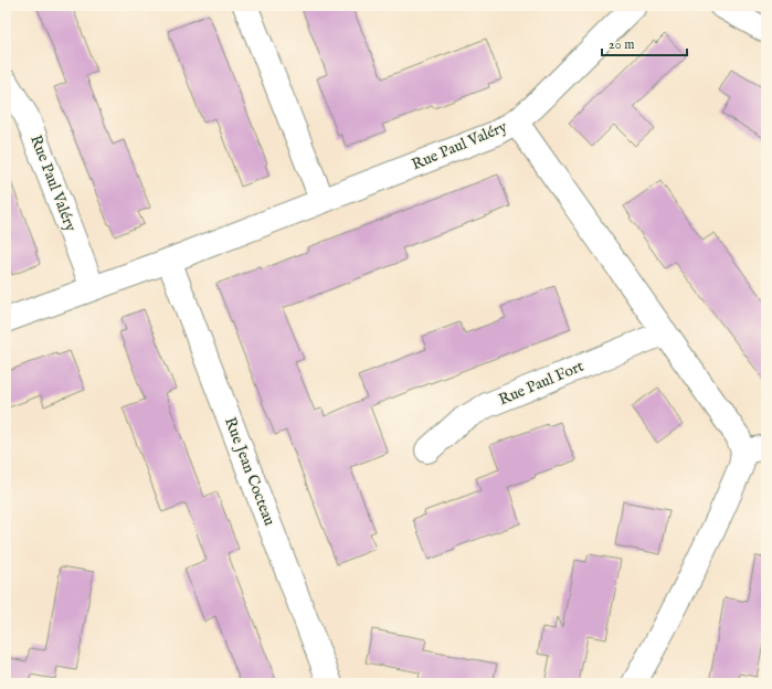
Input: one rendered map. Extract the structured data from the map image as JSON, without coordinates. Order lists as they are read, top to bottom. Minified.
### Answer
{"streets":{"street":["Rue Paul Valéry","Rue Paul Fort","Rue Jean Cocteau"]},"crossings":[["Rue Paul Valéry","Rue Jean Cocteau"]],"scale_bar":"20 m"}
